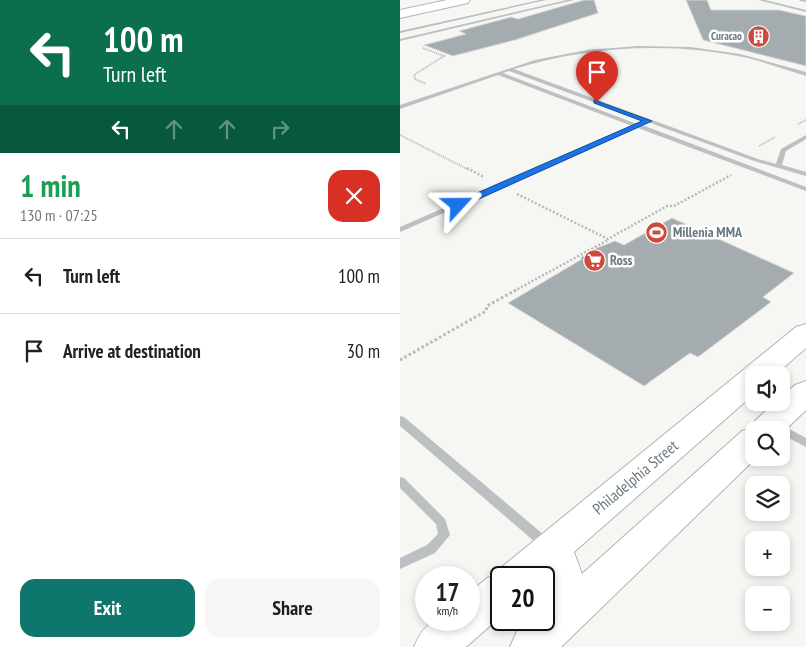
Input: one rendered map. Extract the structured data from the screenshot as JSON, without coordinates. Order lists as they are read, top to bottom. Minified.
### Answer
{"streets":{"main road":["Philadelphia Street"]},"places":{"building":["Curacao"],"sports":["Millenia MMA"],"supermarket":["Ross"]},"page":{"turn":["100 m","Turn left"],"heading":["1 min","130 m · 07:25"],"list":[{"name":"Turn left","value":"100 m"},{"name":"Arrive at destination","value":"30 m"}],"map_buttons":["+","−"],"speed":"17 km/h","limit":"20","buttons":["Exit","Share"]}}
